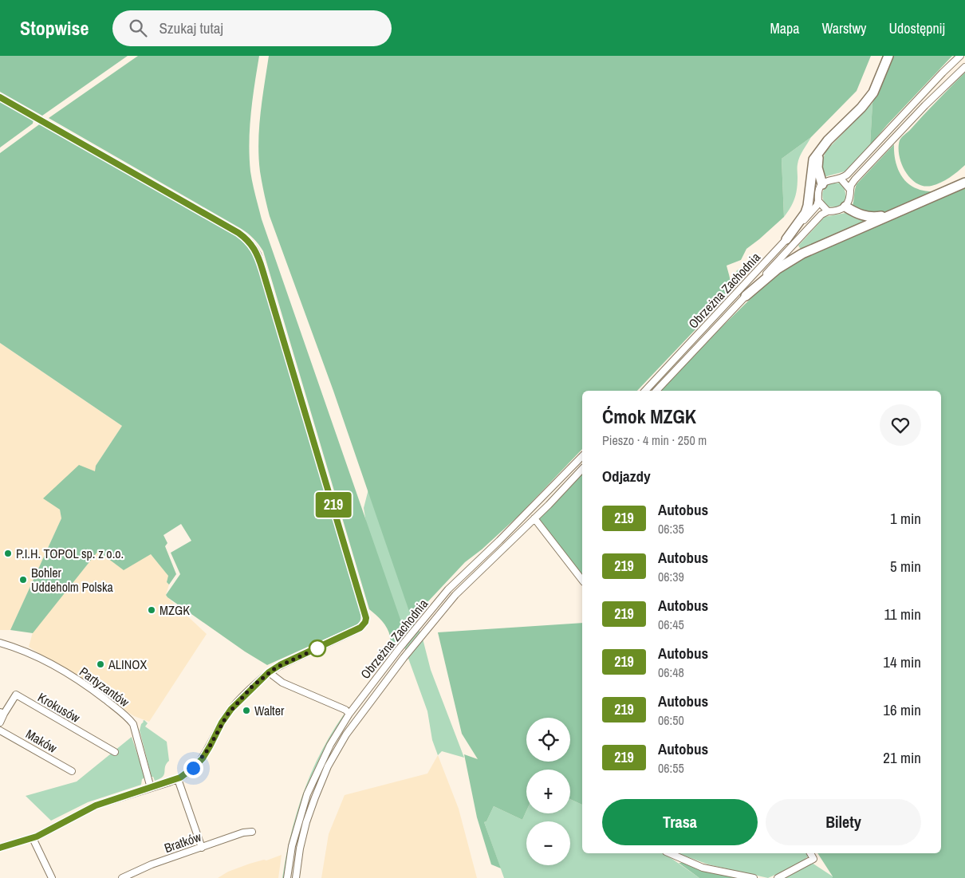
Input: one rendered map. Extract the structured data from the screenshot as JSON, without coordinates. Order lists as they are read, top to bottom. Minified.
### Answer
{"streets":{"street":["Obrzeżna Zachodnia","Partyzantów","Krokusów","Maków","Bratków"]},"places":["P.I.H. TOPOL sp. z o.o.","Bohler Uddeholm Polska","MZGK","ALINOX","Walter"],"lines":["bus line 219"],"page":{"header":"Stopwise","search":"Szukaj tutaj","nav":["Mapa","Warstwy","Udostępnij"],"on_map":"219","heading":[["Ćmok MZGK","Pieszo · 4 min · 250 m"],"Odjazdy"],"list":[{"mark":"219","name":"Autobus","note":"06:35","value":"1 min"},{"mark":"219","name":"Autobus","note":"06:39","value":"5 min"},{"mark":"219","name":"Autobus","note":"06:45","value":"11 min"},{"mark":"219","name":"Autobus","note":"06:48","value":"14 min"},{"mark":"219","name":"Autobus","note":"06:50","value":"16 min"},{"mark":"219","name":"Autobus","note":"06:55","value":"21 min"}],"map_buttons":["+","−"],"buttons":["Trasa","Bilety"]}}
